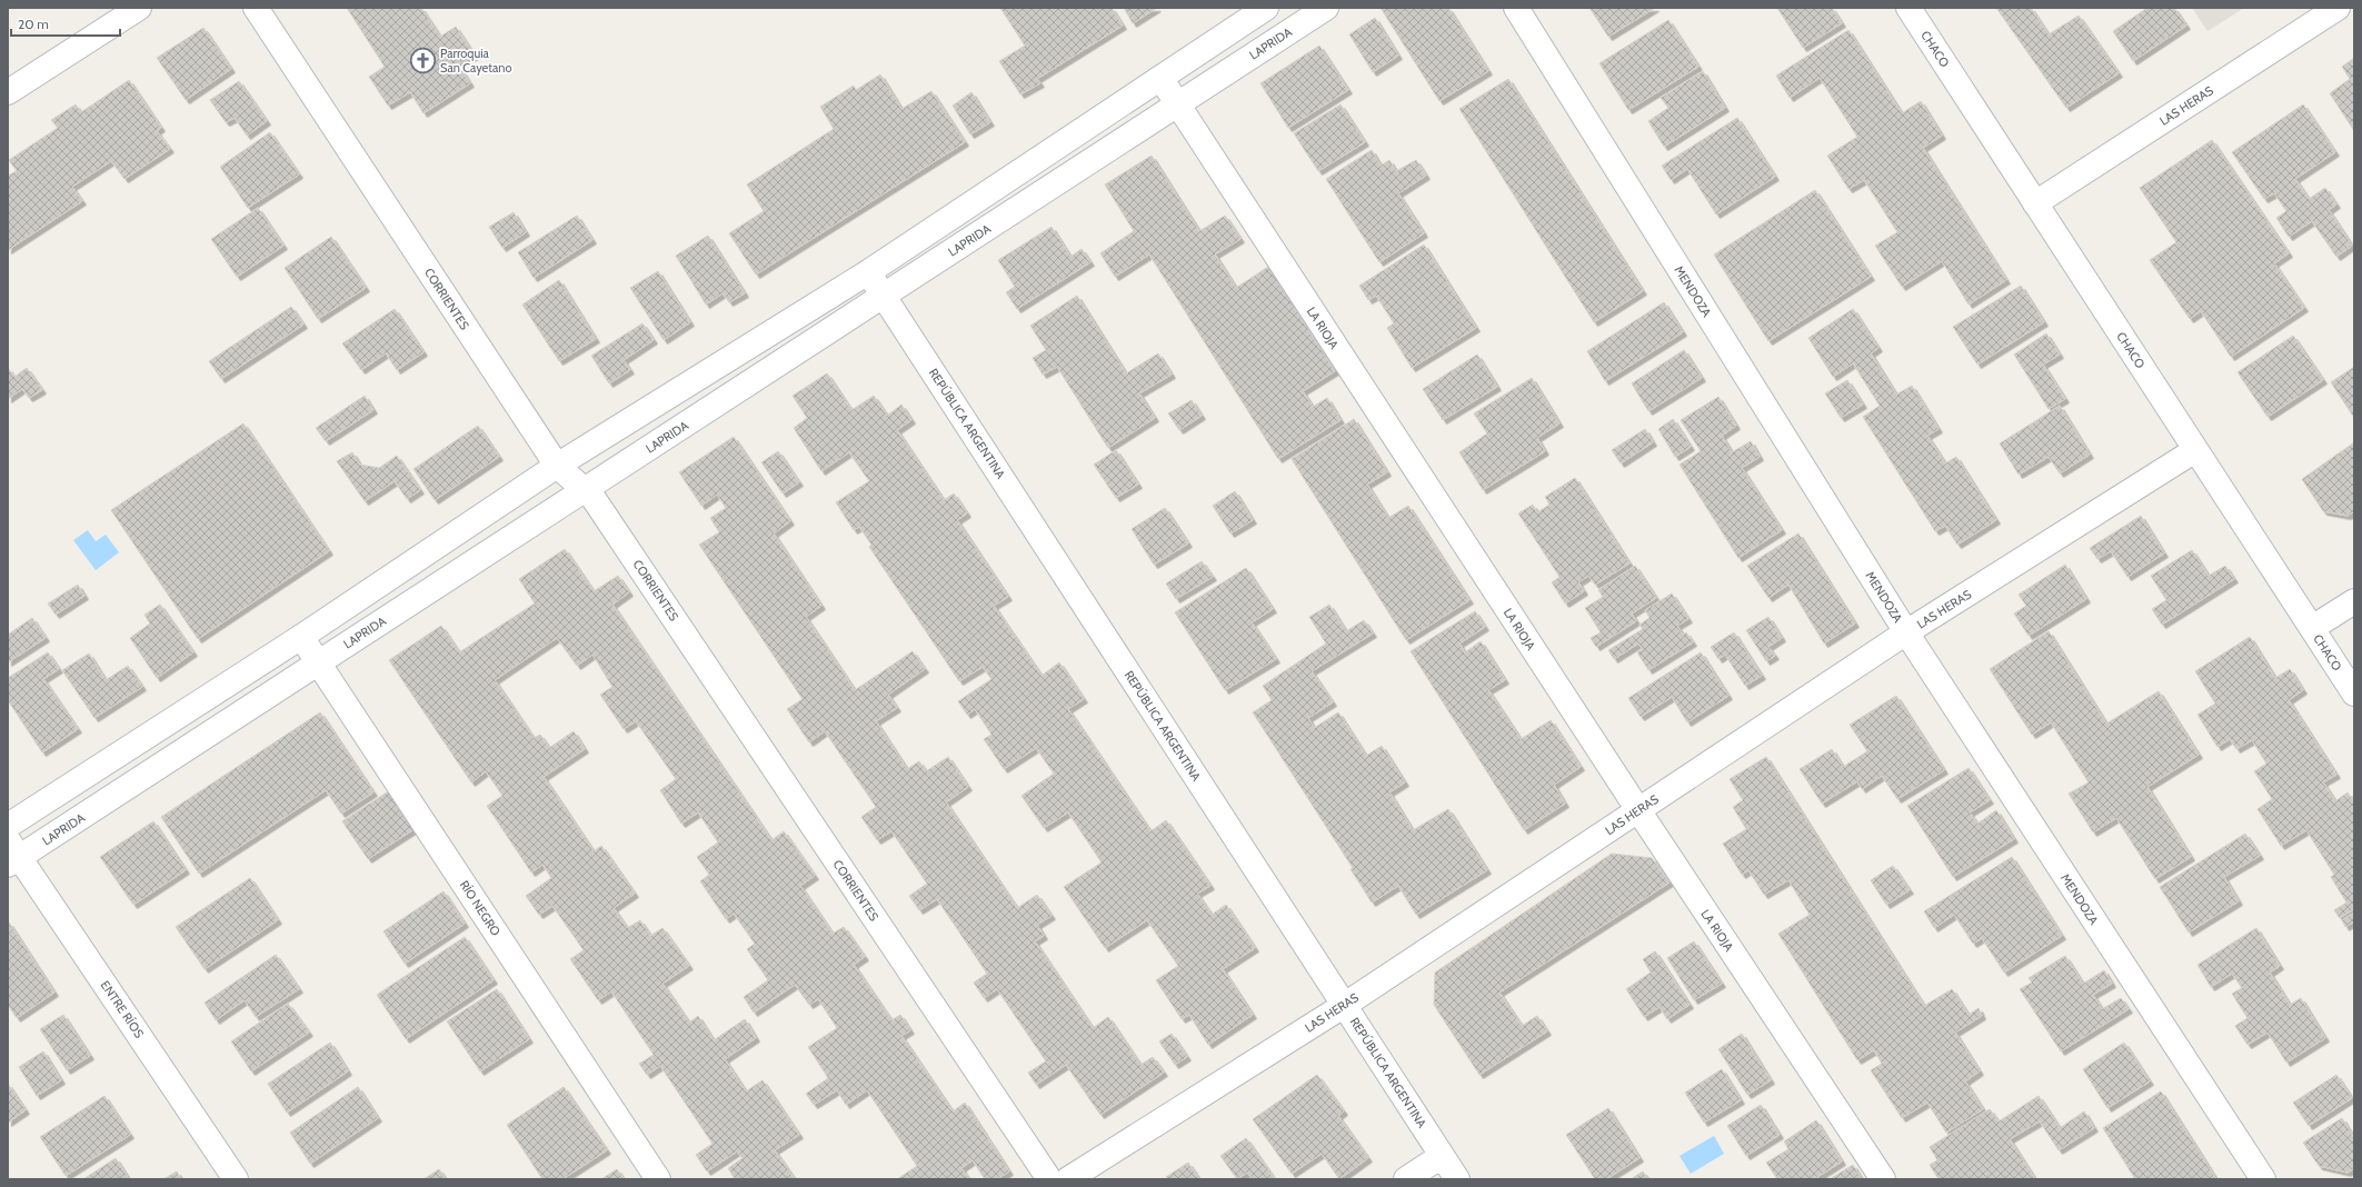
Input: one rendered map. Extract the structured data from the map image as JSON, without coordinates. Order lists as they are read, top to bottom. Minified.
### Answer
{"streets":{"street":["LAPRIDA","CHACO","LAS HERAS","MENDOZA","CORRIENTES","LA RIOJA","REPÚBLICA ARGENTINA","RÍO NEGRO","ENTRE RÍOS"]},"crossings":[["LAPRIDA","CORRIENTES"],["LAPRIDA","LA RIOJA"],["LAPRIDA","REPÚBLICA ARGENTINA"],["LAPRIDA","RÍO NEGRO"],["LAPRIDA","ENTRE RÍOS"],["CHACO","LAS HERAS"],["LAS HERAS","MENDOZA"],["LAS HERAS","LA RIOJA"],["LAS HERAS","REPÚBLICA ARGENTINA"]],"places":{"church":["Parroquia San Cayetano"]},"scale_bar":"20 m"}
